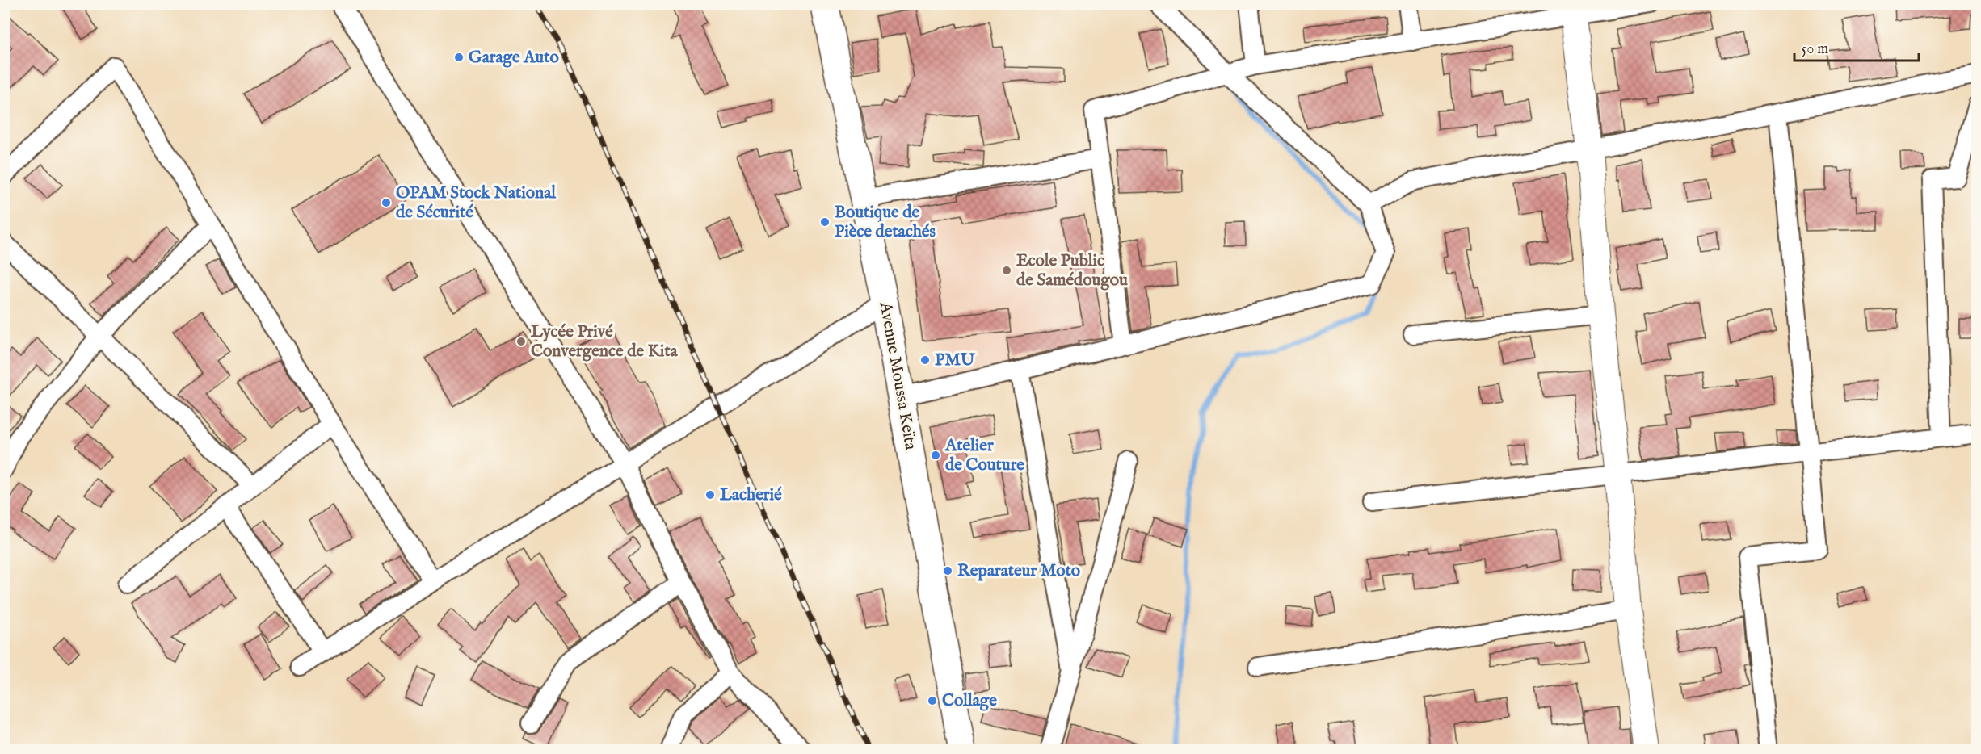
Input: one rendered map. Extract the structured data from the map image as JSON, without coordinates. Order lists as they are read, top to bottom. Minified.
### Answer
{"streets":{"main road":["Avenue Moussa Keïta"]},"places":["Garage Auto","OPAM Stock National de Sécurité","Boutique de Pièce detachés","Ecole Public de Samédougou","Lycée Privé Convergence de Kita","PMU","Atelier de Couture","Lacherié","Reparateur Moto","Collage"],"scale_bar":"50 m"}
